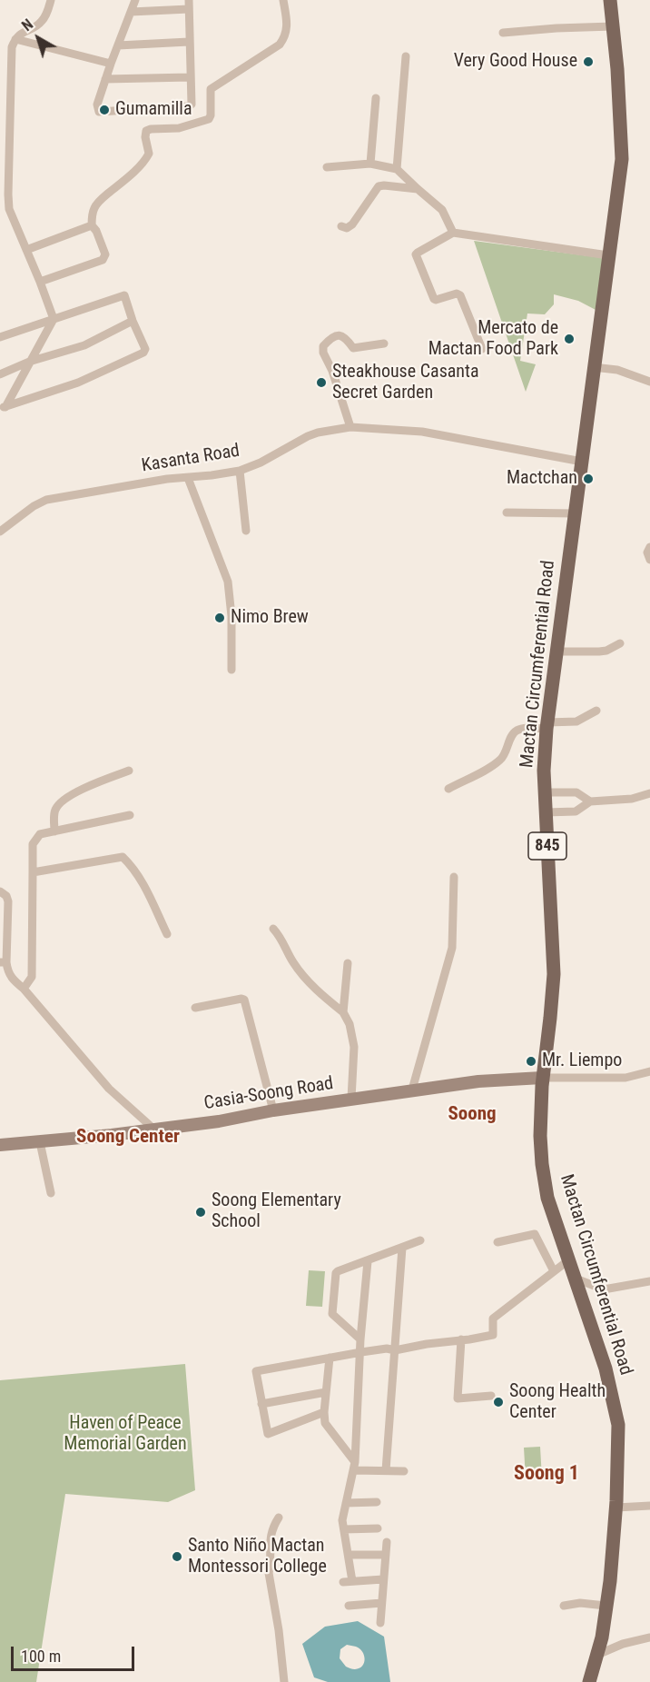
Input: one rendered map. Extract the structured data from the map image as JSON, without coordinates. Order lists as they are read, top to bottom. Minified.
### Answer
{"streets":{"main road":["Mactan Circumferential Road","845"],"street":["Kasanta Road","Casia-Soong Road"]},"crossings":[["Kasanta Road","Mactan Circumferential Road"],["Mactan Circumferential Road","Casia-Soong Road"]],"districts":["Soong","Soong Center","Soong 1"],"parks":["Haven of Peace Memorial Garden"],"places":["Very Good House","Gumamilla","Mercato de Mactan Food Park","Steakhouse Casanta Secret Garden","Mactchan","Nimo Brew","Mr. Liempo","Soong Elementary School","Soong Health Center","Santo Niño Mactan Montessori College"],"scale_bar":"100 m","north":"top left"}
